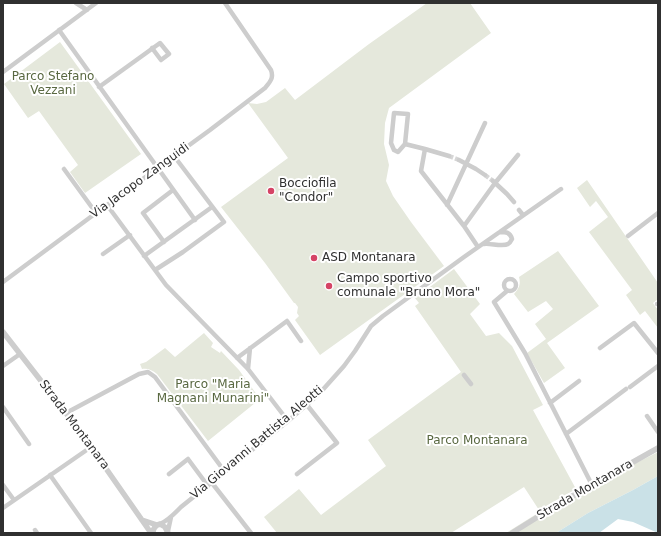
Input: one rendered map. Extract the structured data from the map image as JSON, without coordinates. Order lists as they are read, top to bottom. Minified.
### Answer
{"streets":{"street":["Via Jacopo Zanguidi","Strada Montanara","Via Giovanni Battista Aleotti"]},"crossings":[["Strada Montanara","Via Giovanni Battista Aleotti"]],"parks":["Parco Stefano Vezzani","Parco \"Maria Magnani Munarini\"","Parco Montanara"],"places":["Bocciofila \"Condor\"","ASD Montanara","Campo sportivo comunale \"Bruno Mora\""]}
